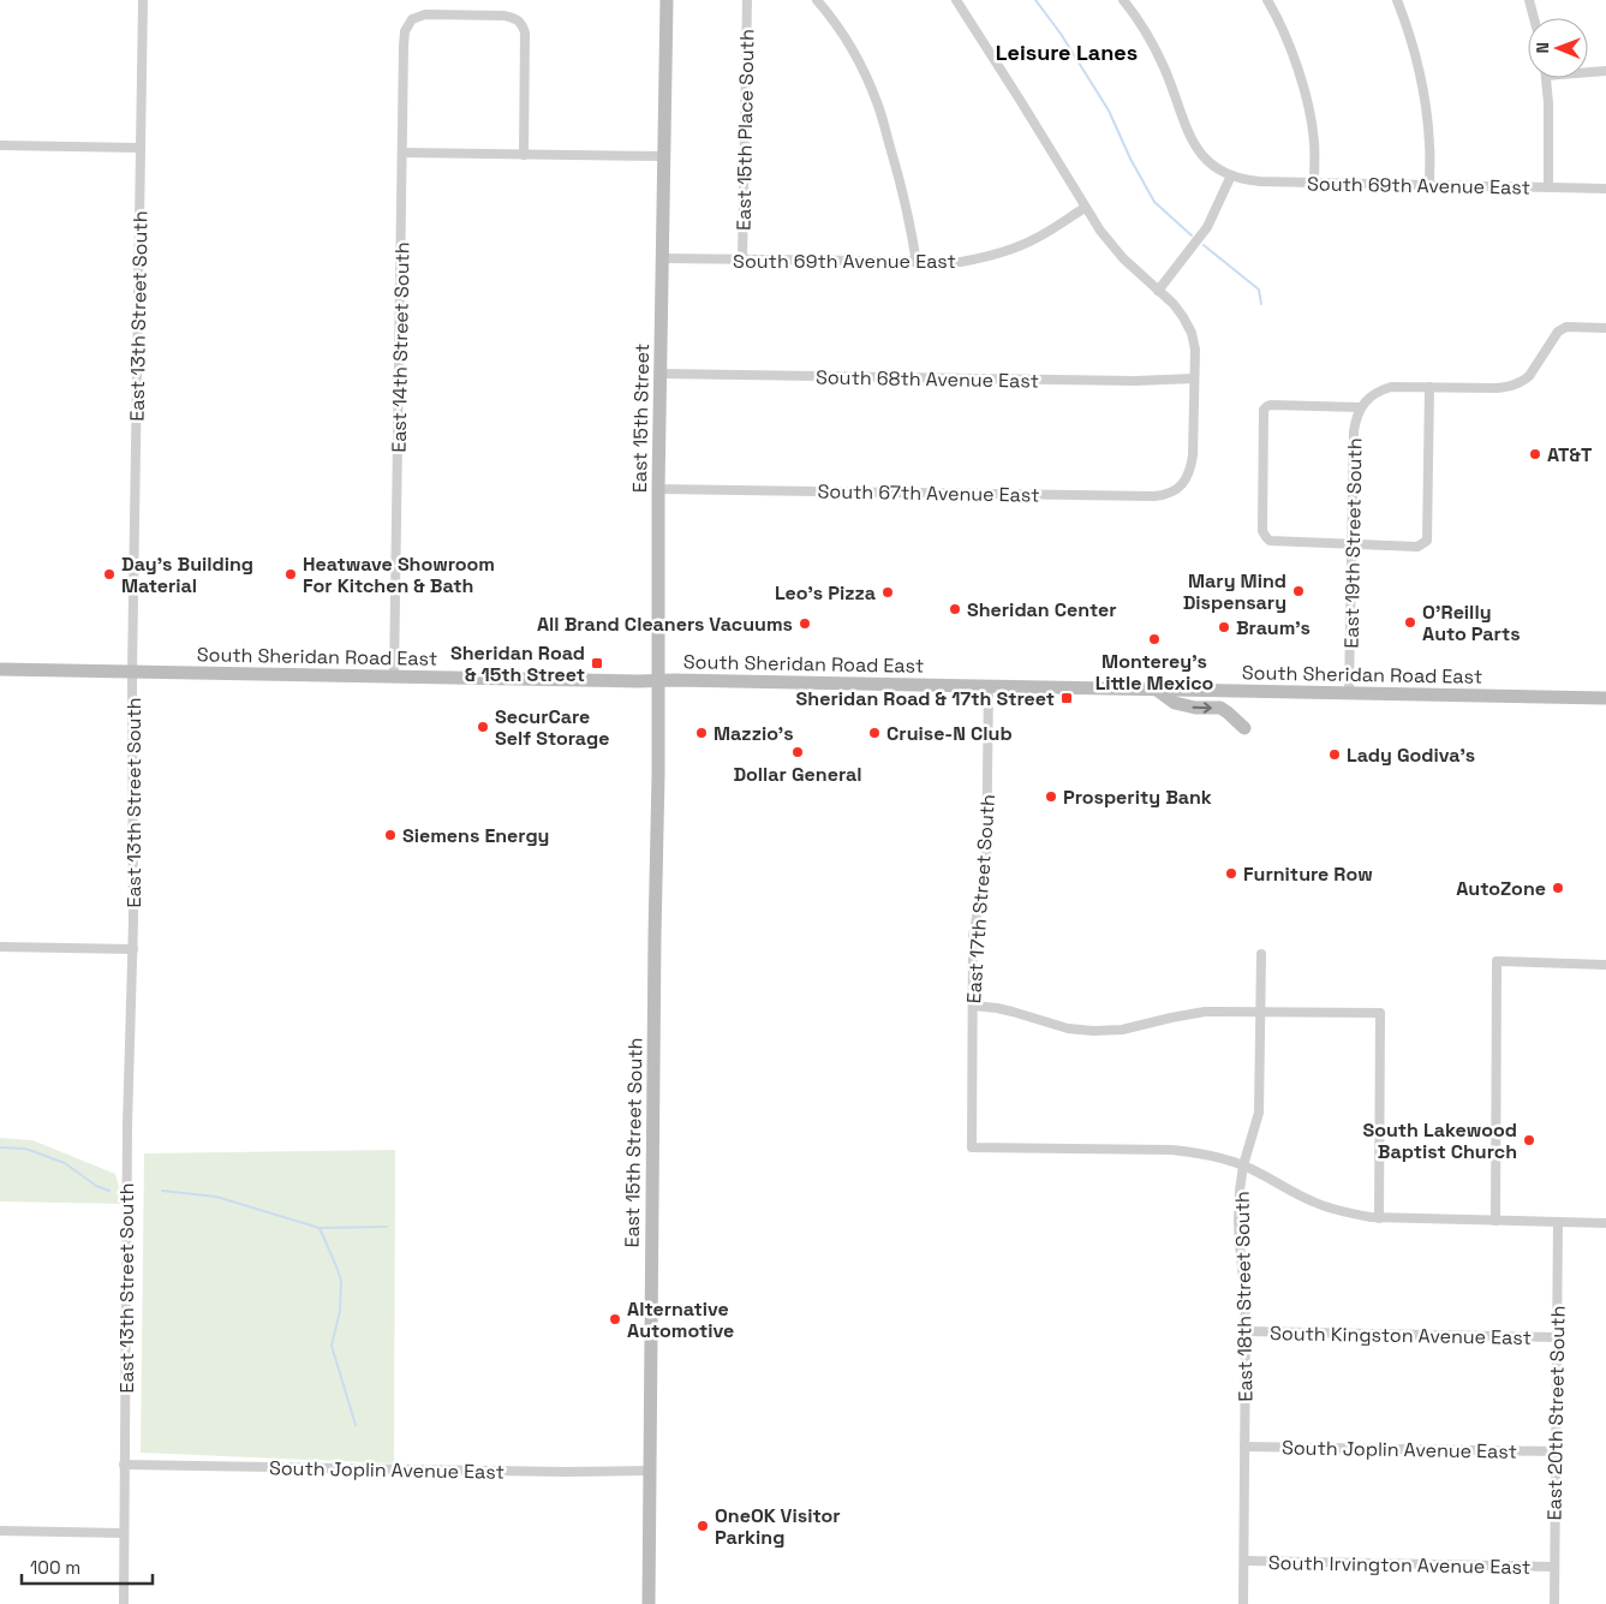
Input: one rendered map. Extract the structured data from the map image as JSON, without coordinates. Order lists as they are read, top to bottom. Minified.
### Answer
{"streets":{"main road":["East 15th Street","South Sheridan Road East","East 15th Street South"],"street":["East 15th Place South","South 69th Avenue East","East 13th Street South","East 14th Street South","South 68th Avenue East","South 67th Avenue East","East 19th Street South","East 17th Street South","East 18th Street South","South Kingston Avenue East","East 20th Street South","South Joplin Avenue East","South Irvington Avenue East"]},"crossings":[["East 15th Place South","South 69th Avenue East"],["South 69th Avenue East","East 15th Street"],["East 13th Street South","South Sheridan Road East"],["East 13th Street South","South Joplin Avenue East"],["East 14th Street South","South Sheridan Road East"],["South 68th Avenue East","East 15th Street"],["South 68th Avenue East","South 67th Avenue East"],["East 15th Street","South 67th Avenue East"],["East 15th Street","South Sheridan Road East"],["East 15th Street","East 15th Street South"],["East 19th Street South","South Sheridan Road East"],["South Sheridan Road East","East 17th Street South"],["South Sheridan Road East","East 15th Street South"],["East 17th Street South","East 18th Street South"],["East 15th Street South","South Joplin Avenue East"],["East 18th Street South","South Kingston Avenue East"],["East 18th Street South","South Joplin Avenue East"],["East 18th Street South","South Irvington Avenue East"],["South Kingston Avenue East","East 20th Street South"],["East 20th Street South","South Joplin Avenue East"],["East 20th Street South","South Irvington Avenue East"]],"districts":["Leisure Lanes"],"places":{"other":["AT&T","Day's Building Material","Heatwave Showroom For Kitchen & Bath","Mary Mind Dispensary","Leo's Pizza","Sheridan Center","O'Reilly Auto Parts","All Brand Cleaners Vacuums","Braum's","Monterey's Little Mexico","SecurCare Self Storage","Mazzio's","Cruise-N Club","Dollar General","Lady Godiva's","Prosperity Bank","Siemens Energy","Furniture Row","AutoZone","South Lakewood Baptist Church","Alternative Automotive","OneOK Visitor Parking"],"transit":["Sheridan Road & 15th Street","Sheridan Road & 17th Street"]},"scale_bar":"100 m","north":"left"}
